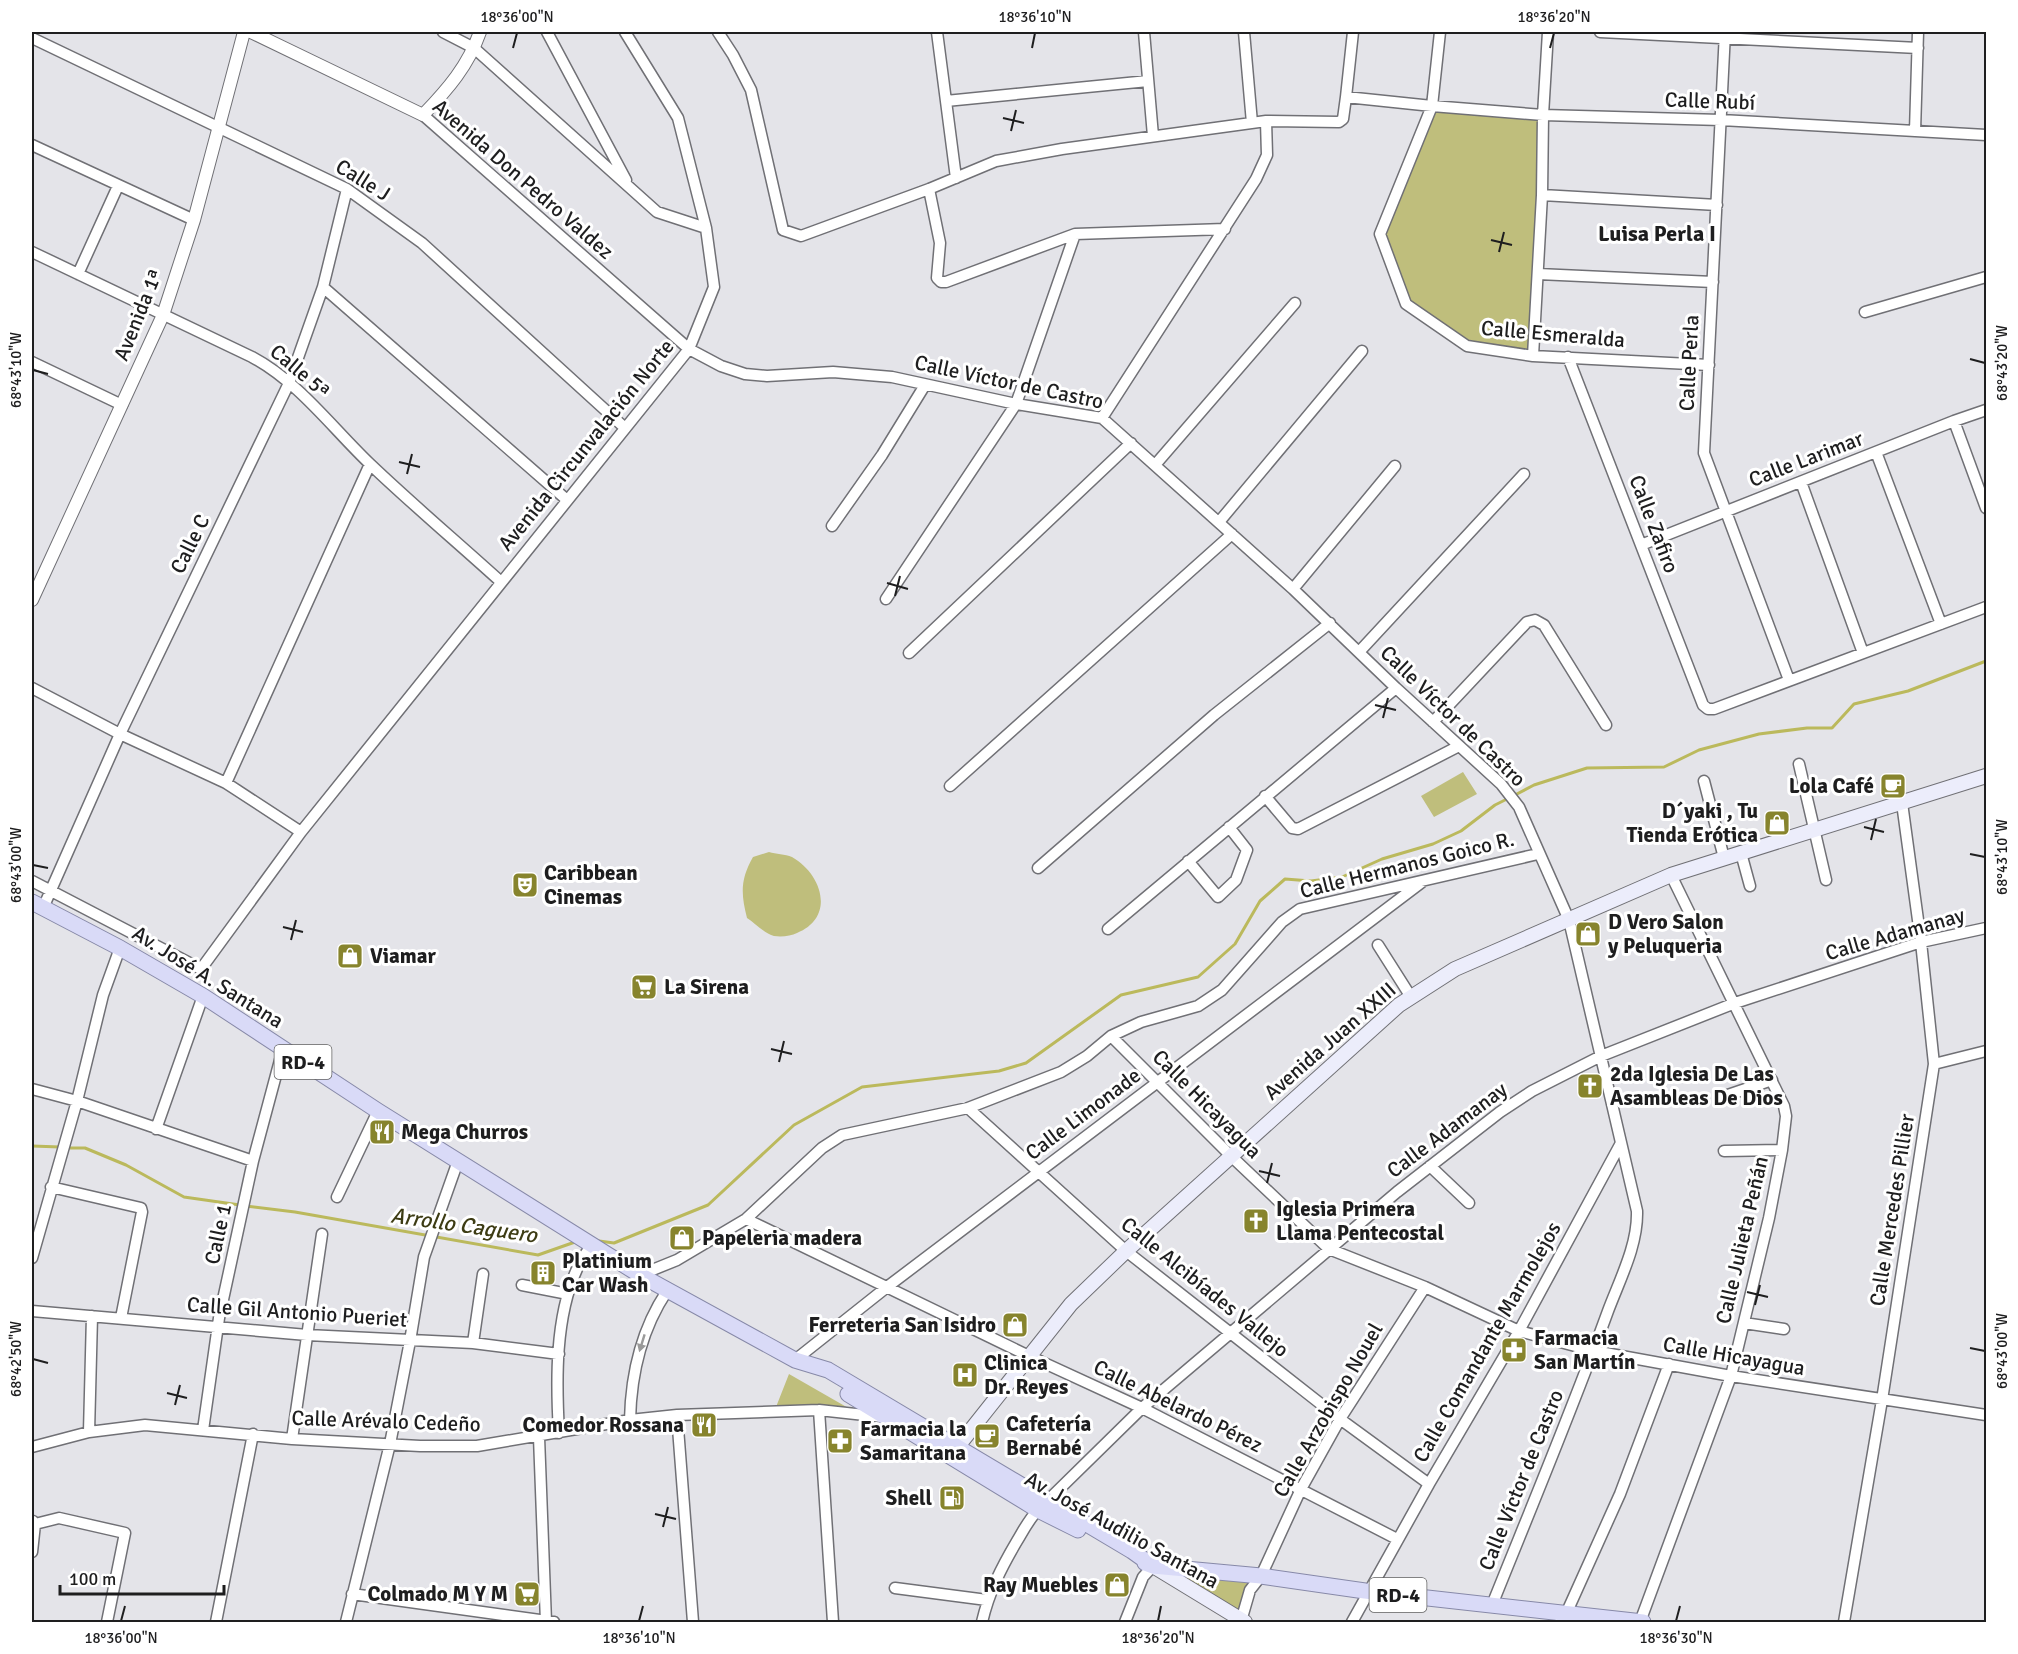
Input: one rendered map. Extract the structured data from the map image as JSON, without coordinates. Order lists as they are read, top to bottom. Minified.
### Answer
{"streets":{"main road":["Av. José A. Santana","Avenida Juan XXIII","RD-4","Av. José Audilio Santana"],"street":["Calle Rubí","Avenida Don Pedro Valdez","Calle J","Avenida 1ª","Calle Esmeralda","Calle Perla","Calle 5ª","Calle Víctor de Castro","Avenida Circunvalación Norte","Calle Larimar","Calle Zafiro","Calle C","Calle Hermanos Goico R.","Calle Adamanay","Calle Hicayagua","Calle Limonade","Calle Mercedes Pillier","Calle 1","Calle Julieta Peñán","Calle Alcibíades Vallejo","Calle Gil Antonio Pueriet","Calle Comandante Marmolejos","Calle Abelardo Pérez","Calle Arzobispo Nouel","Calle Arévalo Cedeño"]},"crossings":[["Calle Rubí","Calle Esmeralda"],["Calle Rubí","Calle Perla"],["Avenida Don Pedro Valdez","Calle Víctor de Castro"],["Avenida Don Pedro Valdez","Avenida Circunvalación Norte"],["Calle J","Avenida 1ª"],["Calle J","Avenida Circunvalación Norte"],["Calle J","Calle C"],["Avenida 1ª","Calle 5ª"],["Calle Esmeralda","Calle Perla"],["Calle Esmeralda","Calle Zafiro"],["Calle Perla","Calle Larimar"],["Calle Perla","Calle Zafiro"],["Calle 5ª","Avenida Circunvalación Norte"],["Calle 5ª","Calle C"],["Calle Víctor de Castro","Avenida Circunvalación Norte"],["Calle Víctor de Castro","Calle Hermanos Goico R."],["Calle Víctor de Castro","Calle Adamanay"],["Calle Víctor de Castro","Avenida Juan XXIII"],["Calle Víctor de Castro","RD-4"],["Calle Víctor de Castro","Calle Hicayagua"],["Calle Víctor de Castro","Calle Comandante Marmolejos"],["Avenida Circunvalación Norte","Calle C"],["Calle Larimar","Calle Zafiro"],["Calle C","Av. José A. Santana"],["Calle Hermanos Goico R.","RD-4"],["Calle Hermanos Goico R.","Calle Hicayagua"],["Calle Hermanos Goico R.","Calle Limonade"],["Calle Hermanos Goico R.","Calle Alcibíades Vallejo"],["Calle Hermanos Goico R.","Calle Abelardo Pérez"],["Calle Adamanay","RD-4"],["Calle Adamanay","Calle Hicayagua"],["Calle Adamanay","Calle Mercedes Pillier"],["Calle Adamanay","Calle Julieta Peñán"],["Calle Adamanay","Calle Alcibíades Vallejo"],["Calle Adamanay","Calle Abelardo Pérez"],["Av. José A. Santana","RD-4"],["Av. José A. Santana","Calle 1"],["Avenida Juan XXIII","RD-4"],["Avenida Juan XXIII","Calle Hicayagua"],["Avenida Juan XXIII","Calle Mercedes Pillier"],["Avenida Juan XXIII","Calle Julieta Peñán"],["Avenida Juan XXIII","Calle Alcibíades Vallejo"],["Avenida Juan XXIII","Calle Abelardo Pérez"],["RD-4","Calle Limonade"],["RD-4","Calle Julieta Peñán"],["RD-4","Calle Comandante Marmolejos"],["RD-4","Calle Arzobispo Nouel"],["RD-4","Calle Arévalo Cedeño"],["RD-4","Av. José Audilio Santana"],["Calle Hicayagua","Calle Limonade"],["Calle Hicayagua","Calle Mercedes Pillier"],["Calle Hicayagua","Calle Julieta Peñán"],["Calle Hicayagua","Calle Comandante Marmolejos"],["Calle Hicayagua","Calle Arzobispo Nouel"],["Calle Limonade","Calle Alcibíades Vallejo"],["Calle Limonade","Calle Abelardo Pérez"],["Calle 1","Calle Gil Antonio Pueriet"],["Calle 1","Calle Arévalo Cedeño"],["Calle Alcibíades Vallejo","Calle Comandante Marmolejos"],["Calle Alcibíades Vallejo","Calle Arzobispo Nouel"],["Calle Comandante Marmolejos","Calle Abelardo Pérez"],["Calle Abelardo Pérez","Calle Arzobispo Nouel"],["Calle Arzobispo Nouel","Av. José Audilio Santana"]],"districts":["Luisa Perla I"],"water":["Arrollo Caguero"],"places":{"cafe":["Lola Café","Cafetería Bernabé"],"shop":["D´yaki , Tu Tienda Erótica","D Vero Salon y Peluqueria","Viamar","Papeleria madera","Ferreteria San Isidro","Ray Muebles"],"theatre":["Caribbean Cinemas"],"supermarket":["La Sirena","Colmado M Y M"],"church":["2da Iglesia De Las Asambleas De Dios","Iglesia Primera Llama Pentecostal"],"restaurant":["Mega Churros","Comedor Rossana"],"building":["Platinium Car Wash"],"pharmacy":["Farmacia San Martín","Farmacia la Samaritana"],"hospital":["Clinica Dr. Reyes"],"fuel station":["Shell"]},"scale_bar":"100 m","coordinates":["18°36'00\"N","18°36'10\"N","18°36'20\"N","68°43'20\"W","68°43'10\"W","68°43'00\"W","68°42'50\"W","18°36'30\"N"]}
